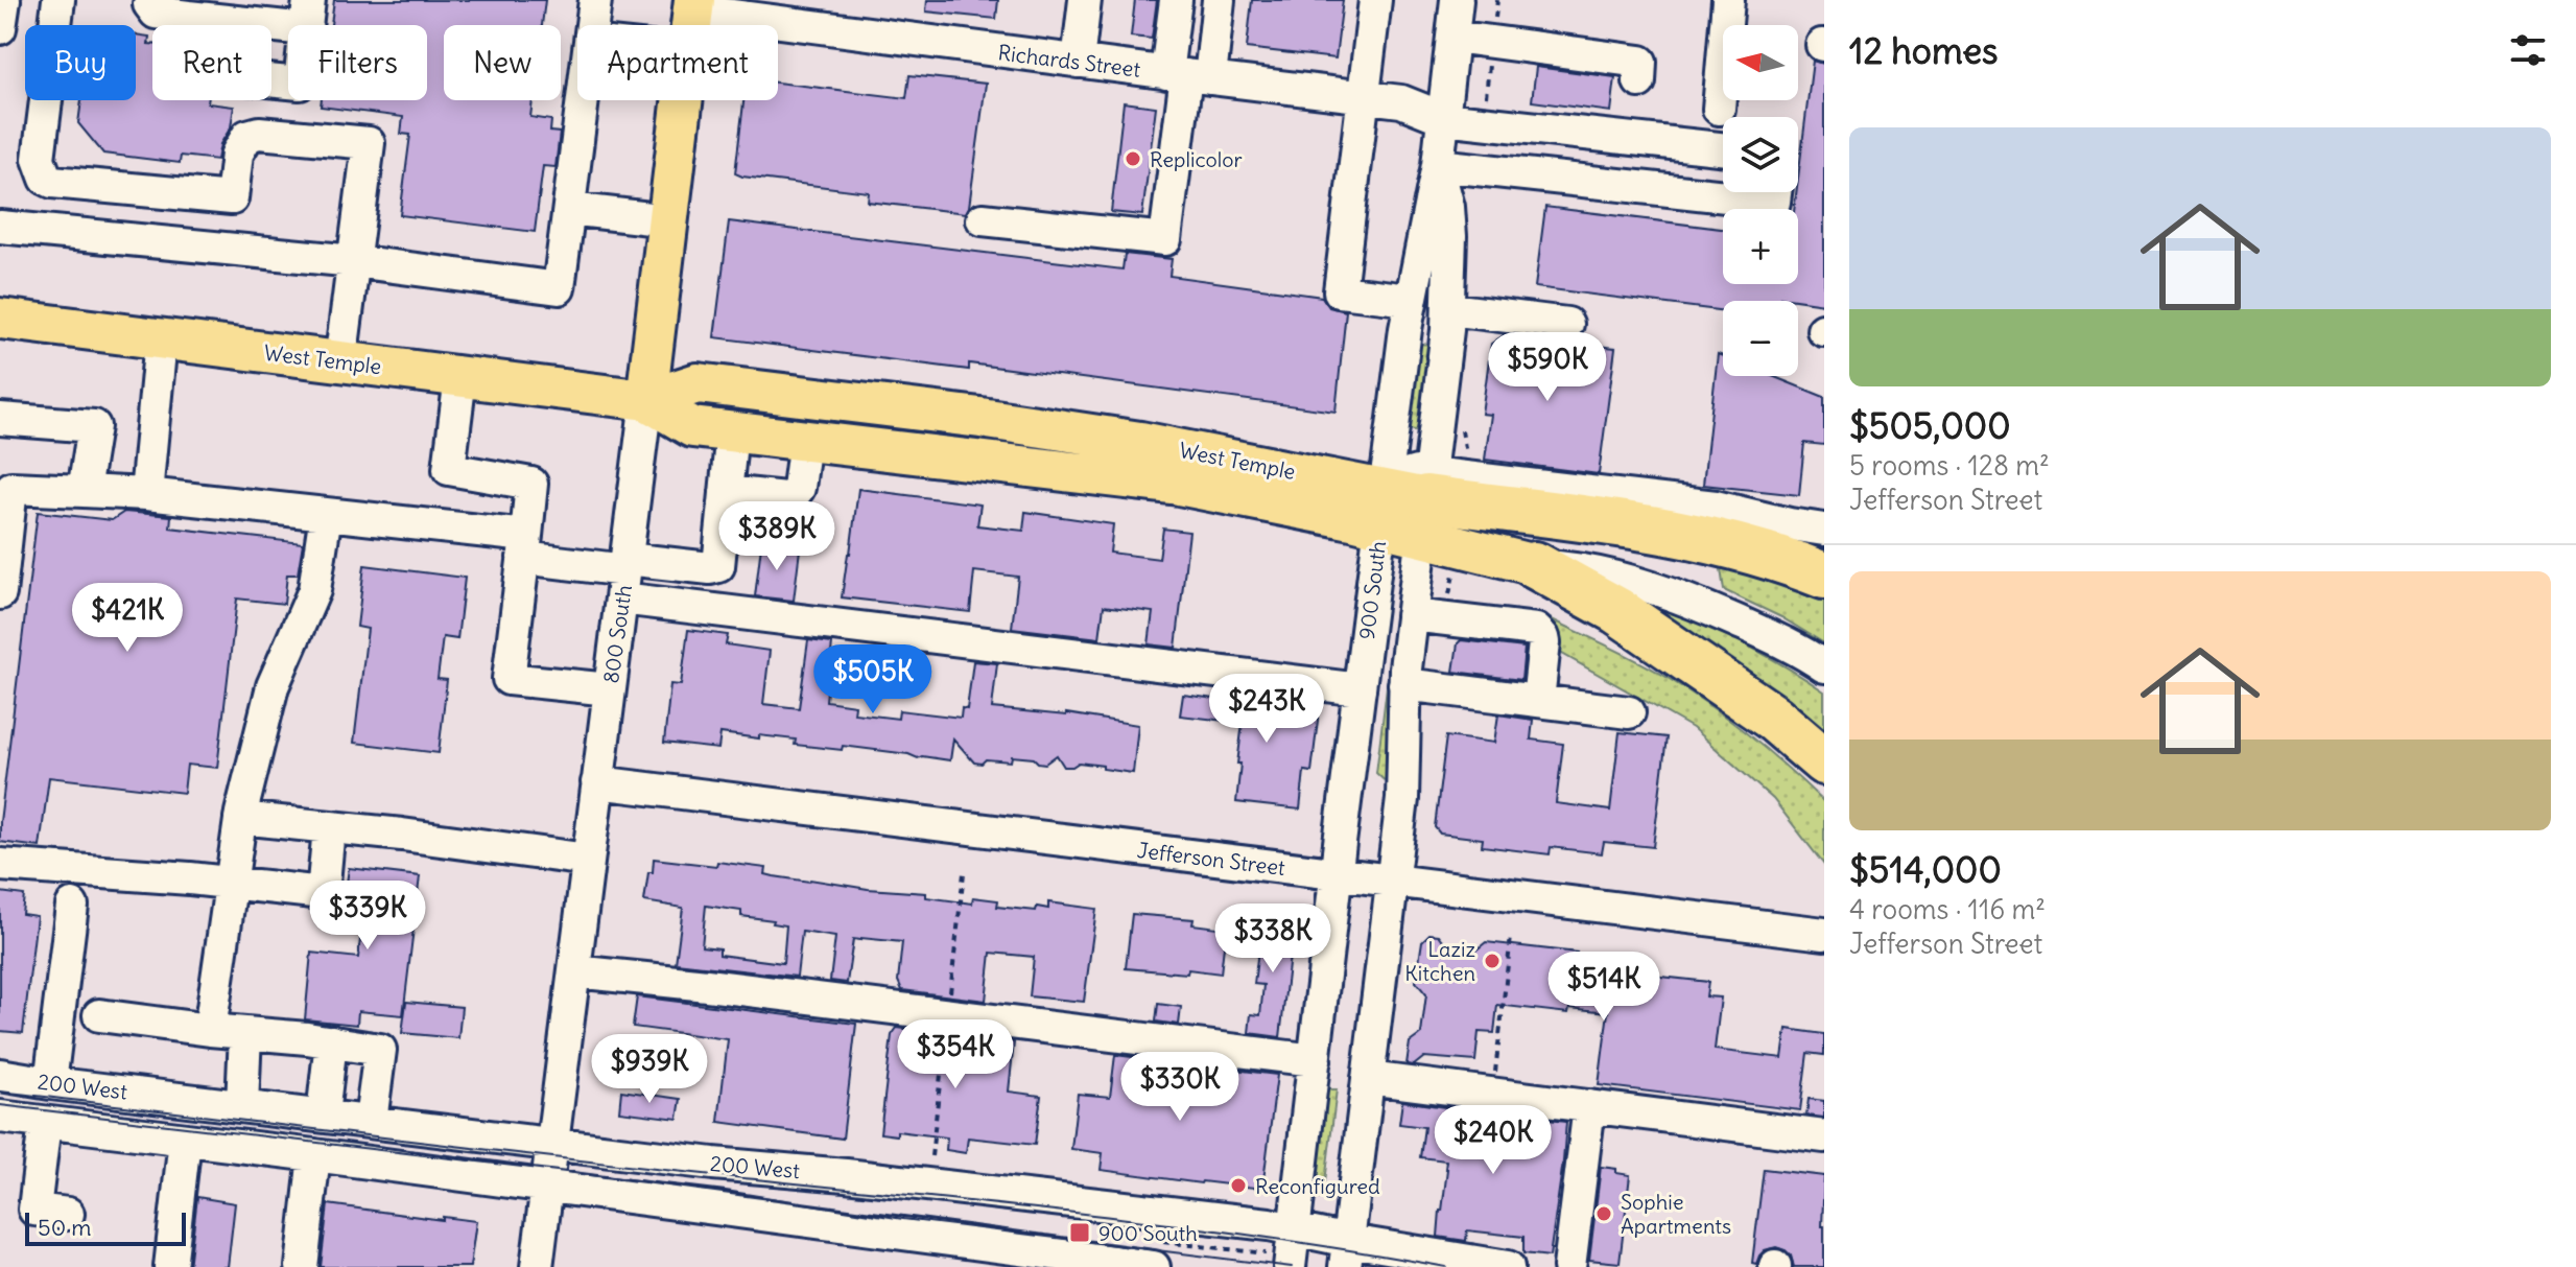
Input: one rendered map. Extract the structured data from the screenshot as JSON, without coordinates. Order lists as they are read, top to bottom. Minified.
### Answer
{"streets":{"main road":["West Temple","800 South"],"street":["Richards Street","900 South","Jefferson Street","200 West"]},"crossings":[["Richards Street","900 South"],["West Temple","900 South"],["West Temple","800 South"],["900 South","Jefferson Street"],["900 South","200 West"],["800 South","Jefferson Street"],["800 South","200 West"]],"places":{"other":["Replicolor","Laziz Kitchen","Reconfigured","Sophie Apartments"],"transit":["900 South"]},"scale_bar":"50 m","north":"left","page":{"heading":"12 homes","map_buttons":["+","−"],"chip":["Buy","Rent","Filters","New","Apartment"],"list":[{"name":"$505,000","note":"5 rooms · 128 m² · Jefferson Street"},{"name":"$514,000","note":"4 rooms · 116 m² · Jefferson Street"}],"price":["$590K","$389K","$421K","$505K","$243K","$339K","$338K","$514K","$354K","$939K","$330K","$240K"],"scale":"50 m"}}
